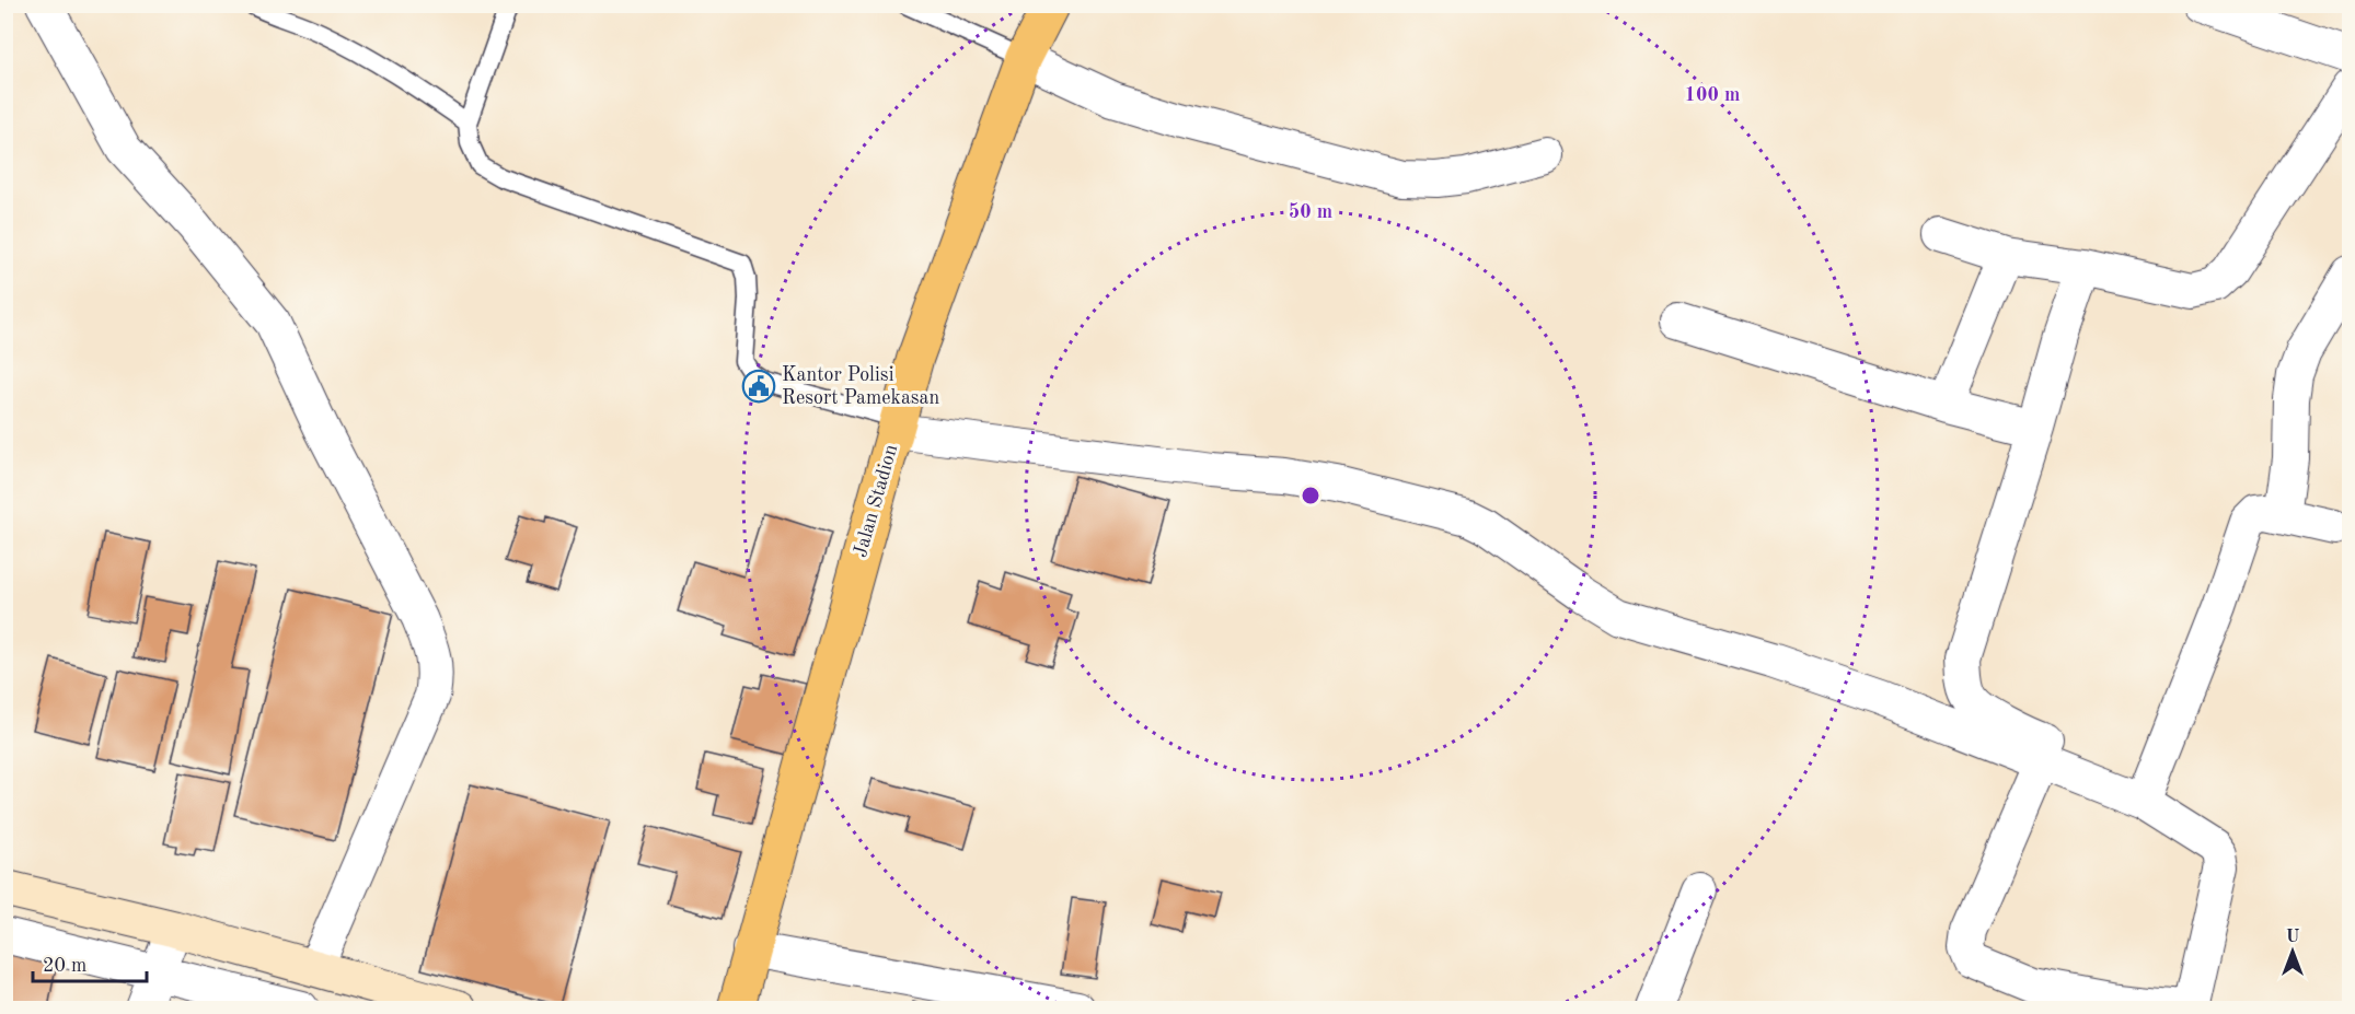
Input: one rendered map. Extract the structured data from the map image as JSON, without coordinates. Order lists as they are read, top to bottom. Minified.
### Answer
{"streets":{"main road":["Jalan Stadion"]},"places":{"public building":["Kantor Polisi Resort Pamekasan"]},"scale_bar":"20 m","north":"top","rings":["100 m","50 m"]}
